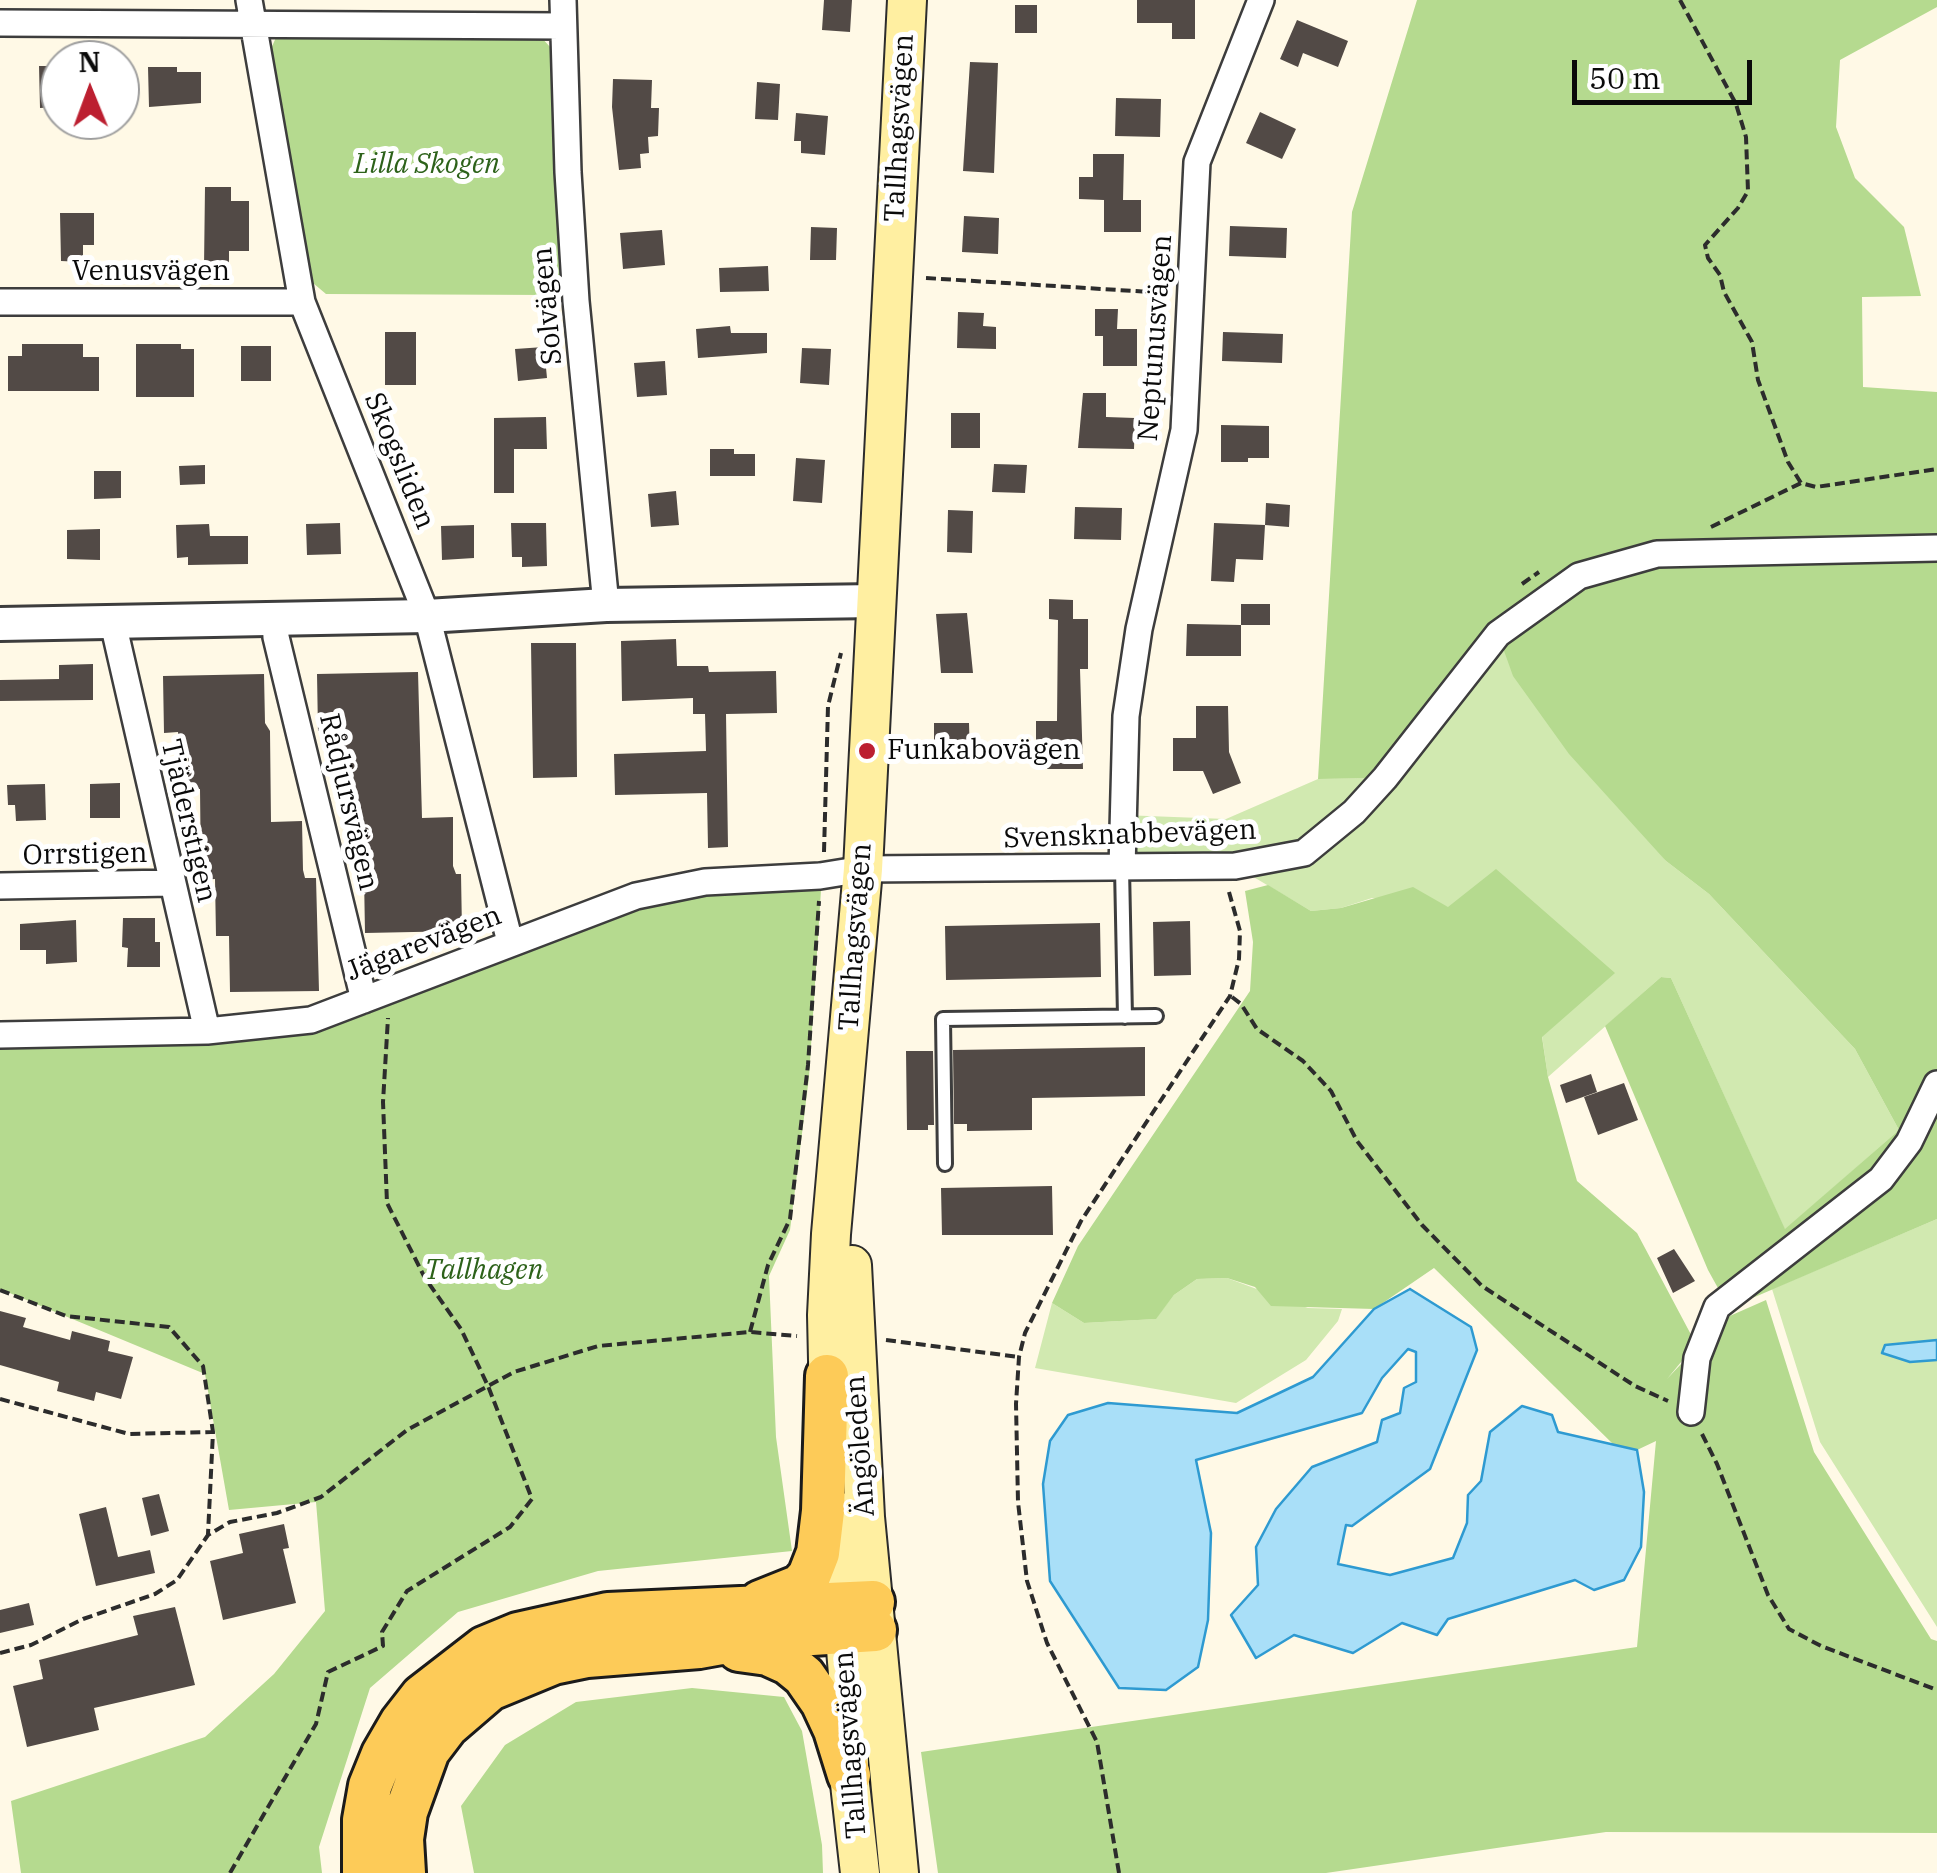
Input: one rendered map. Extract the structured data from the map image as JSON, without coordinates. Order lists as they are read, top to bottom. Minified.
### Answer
{"streets":{"main road":["Tallhagsvägen","Ängöleden"],"street":["Venusvägen","Solvägen","Neptunusvägen","Skogsliden","Rådjursvägen","Tjäderstigen","Svensknabbevägen","Orrstigen","Jägarevägen"]},"crossings":[["Tallhagsvägen","Svensknabbevägen"],["Tallhagsvägen","Jägarevägen"],["Tallhagsvägen","Ängöleden"],["Venusvägen","Skogsliden"],["Neptunusvägen","Svensknabbevägen"],["Skogsliden","Jägarevägen"],["Rådjursvägen","Jägarevägen"],["Tjäderstigen","Orrstigen"],["Tjäderstigen","Jägarevägen"],["Svensknabbevägen","Jägarevägen"]],"parks":["Lilla Skogen","Tallhagen"],"places":["Funkabovägen"],"scale_bar":"50 m","north":"top"}
